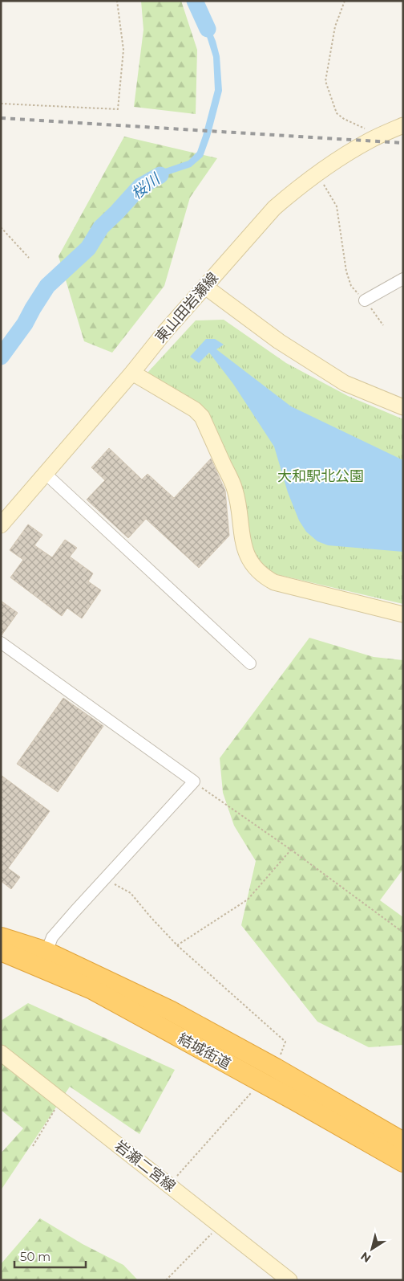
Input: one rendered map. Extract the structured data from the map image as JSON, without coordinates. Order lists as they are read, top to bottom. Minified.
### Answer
{"streets":{"highway":["結城街道"],"main road":["東山田岩瀬線","岩瀬二宮線"]},"water":["桜川"],"parks":["大和駅北公園"],"scale_bar":"50 m","north":"bottom left"}
